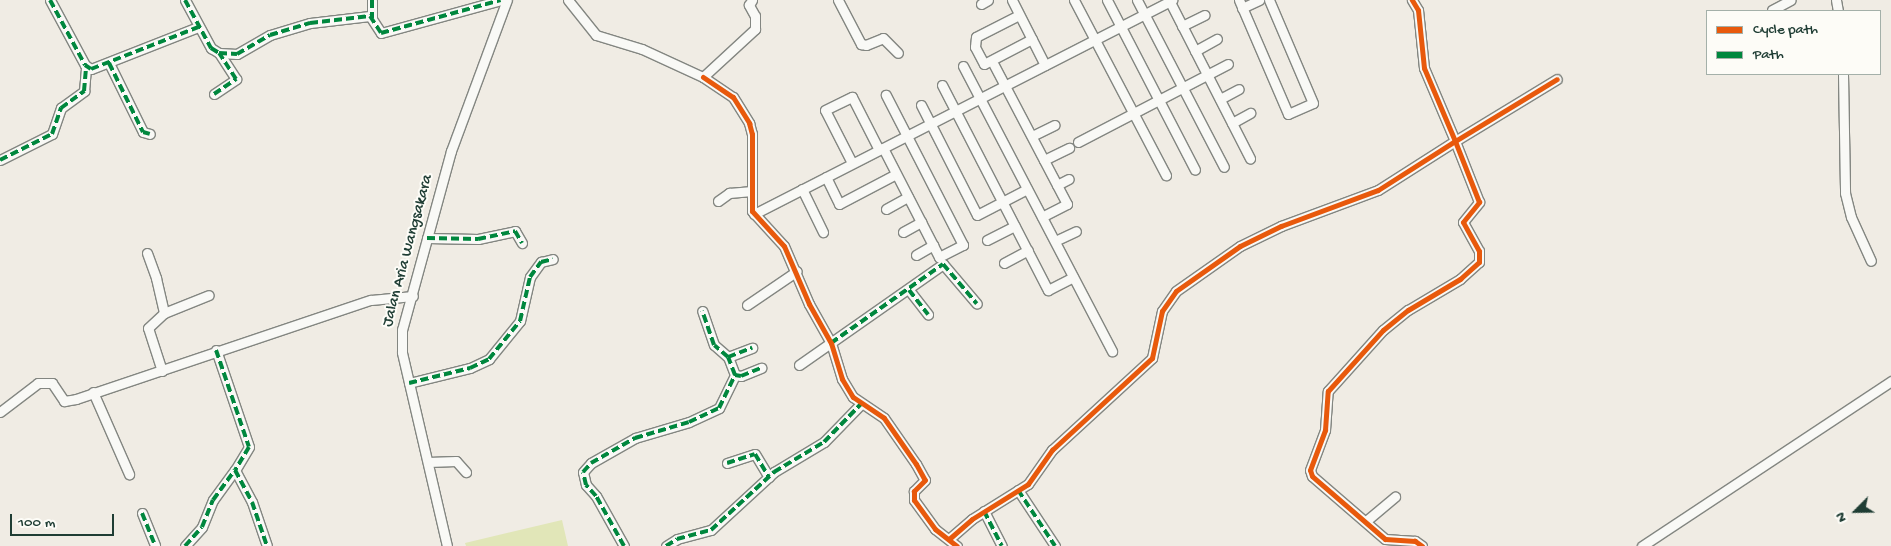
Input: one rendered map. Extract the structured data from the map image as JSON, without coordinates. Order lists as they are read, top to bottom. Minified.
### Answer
{"streets":{"street":["Jalan Aria Wangsakara"]},"legend":["Cycle path","Path"],"scale_bar":"100 m","north":"bottom left"}
